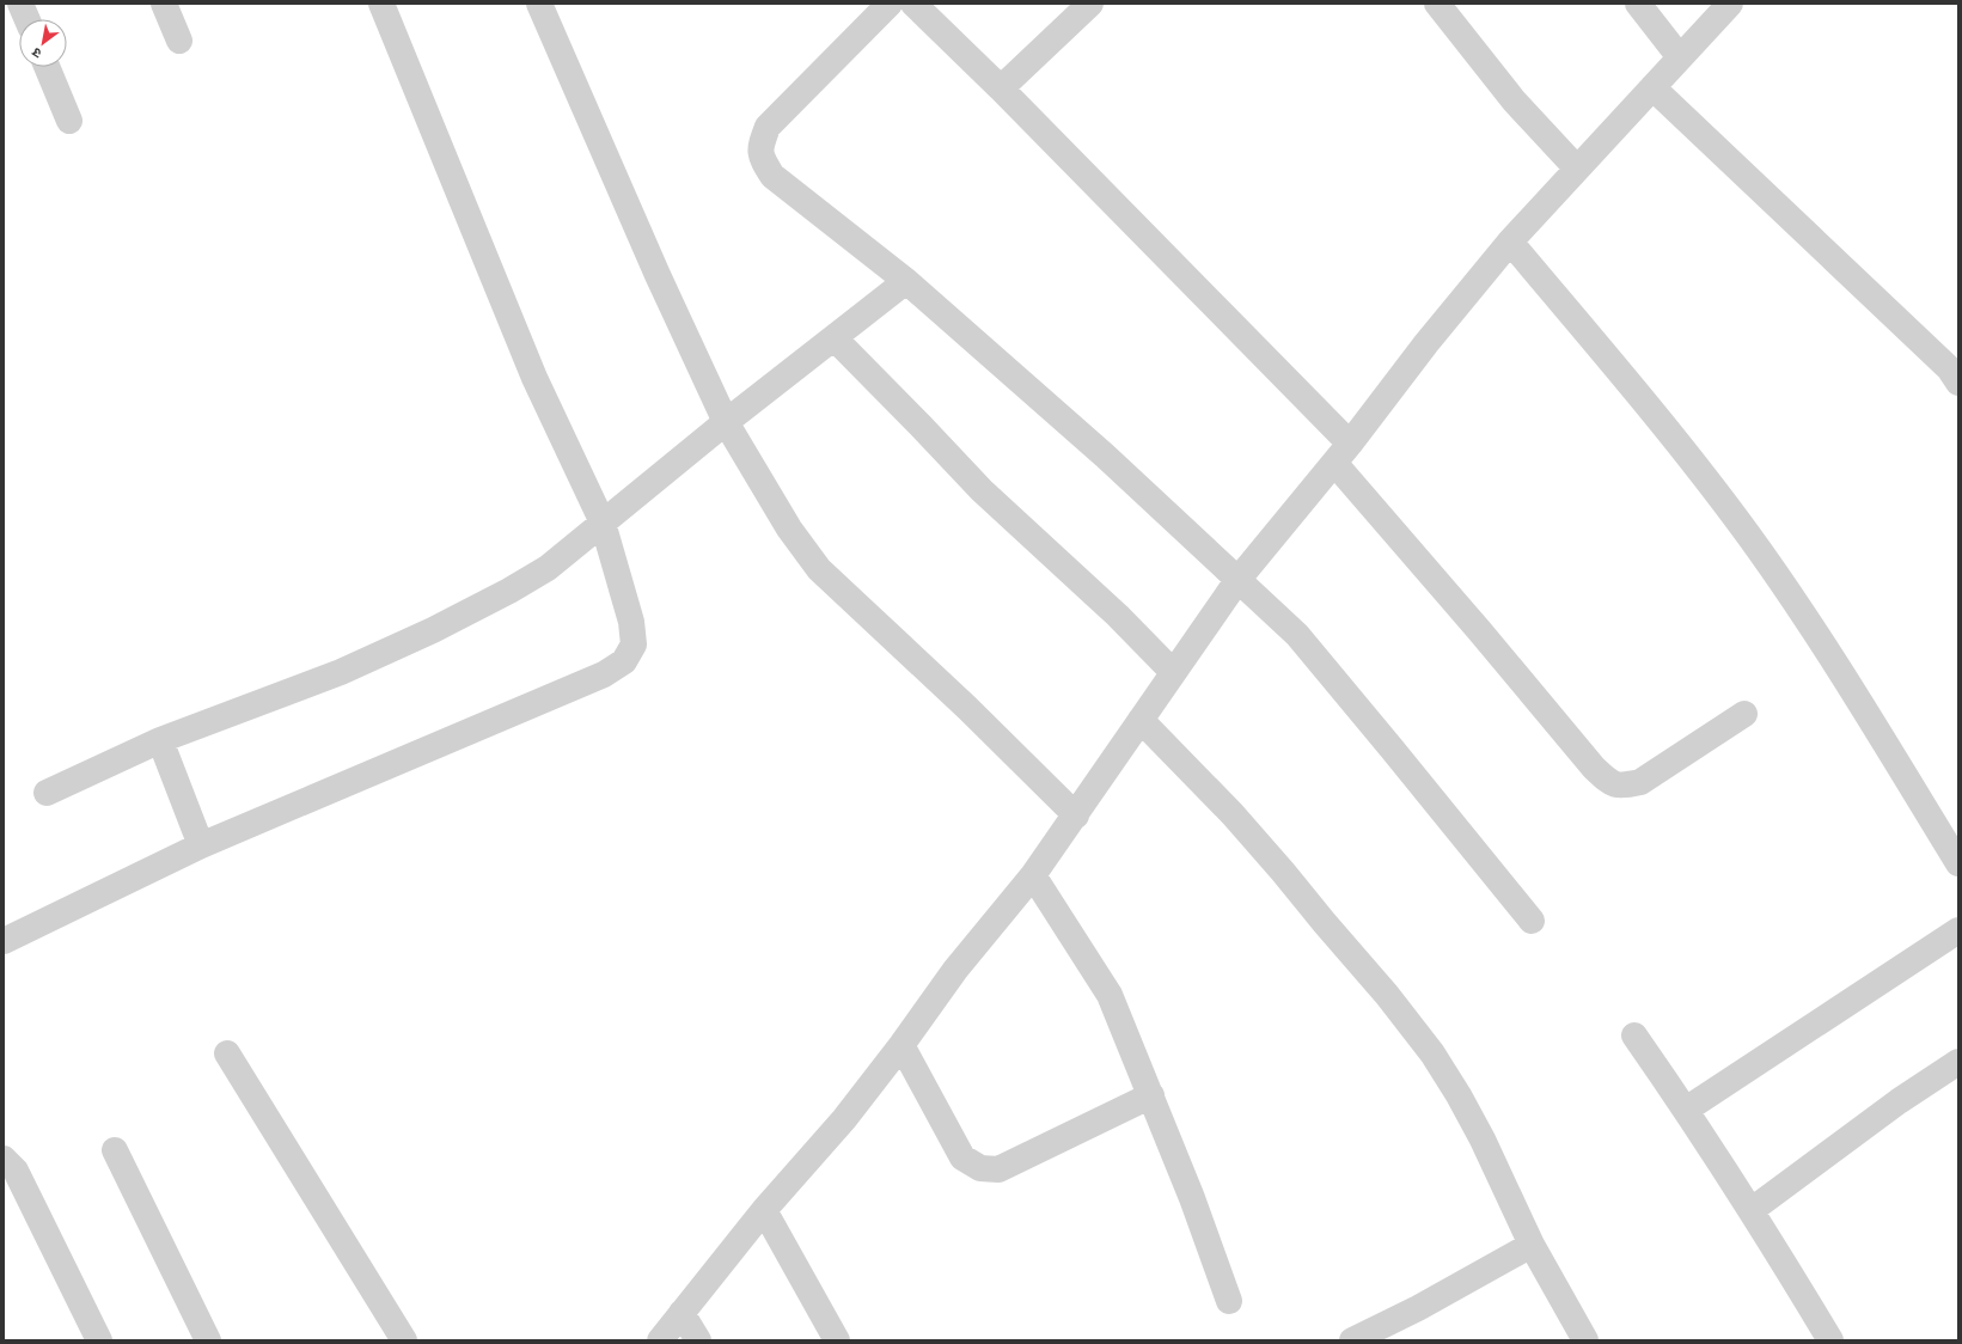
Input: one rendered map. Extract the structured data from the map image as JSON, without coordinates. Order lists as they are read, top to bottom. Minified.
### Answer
{"north":"bottom left"}
